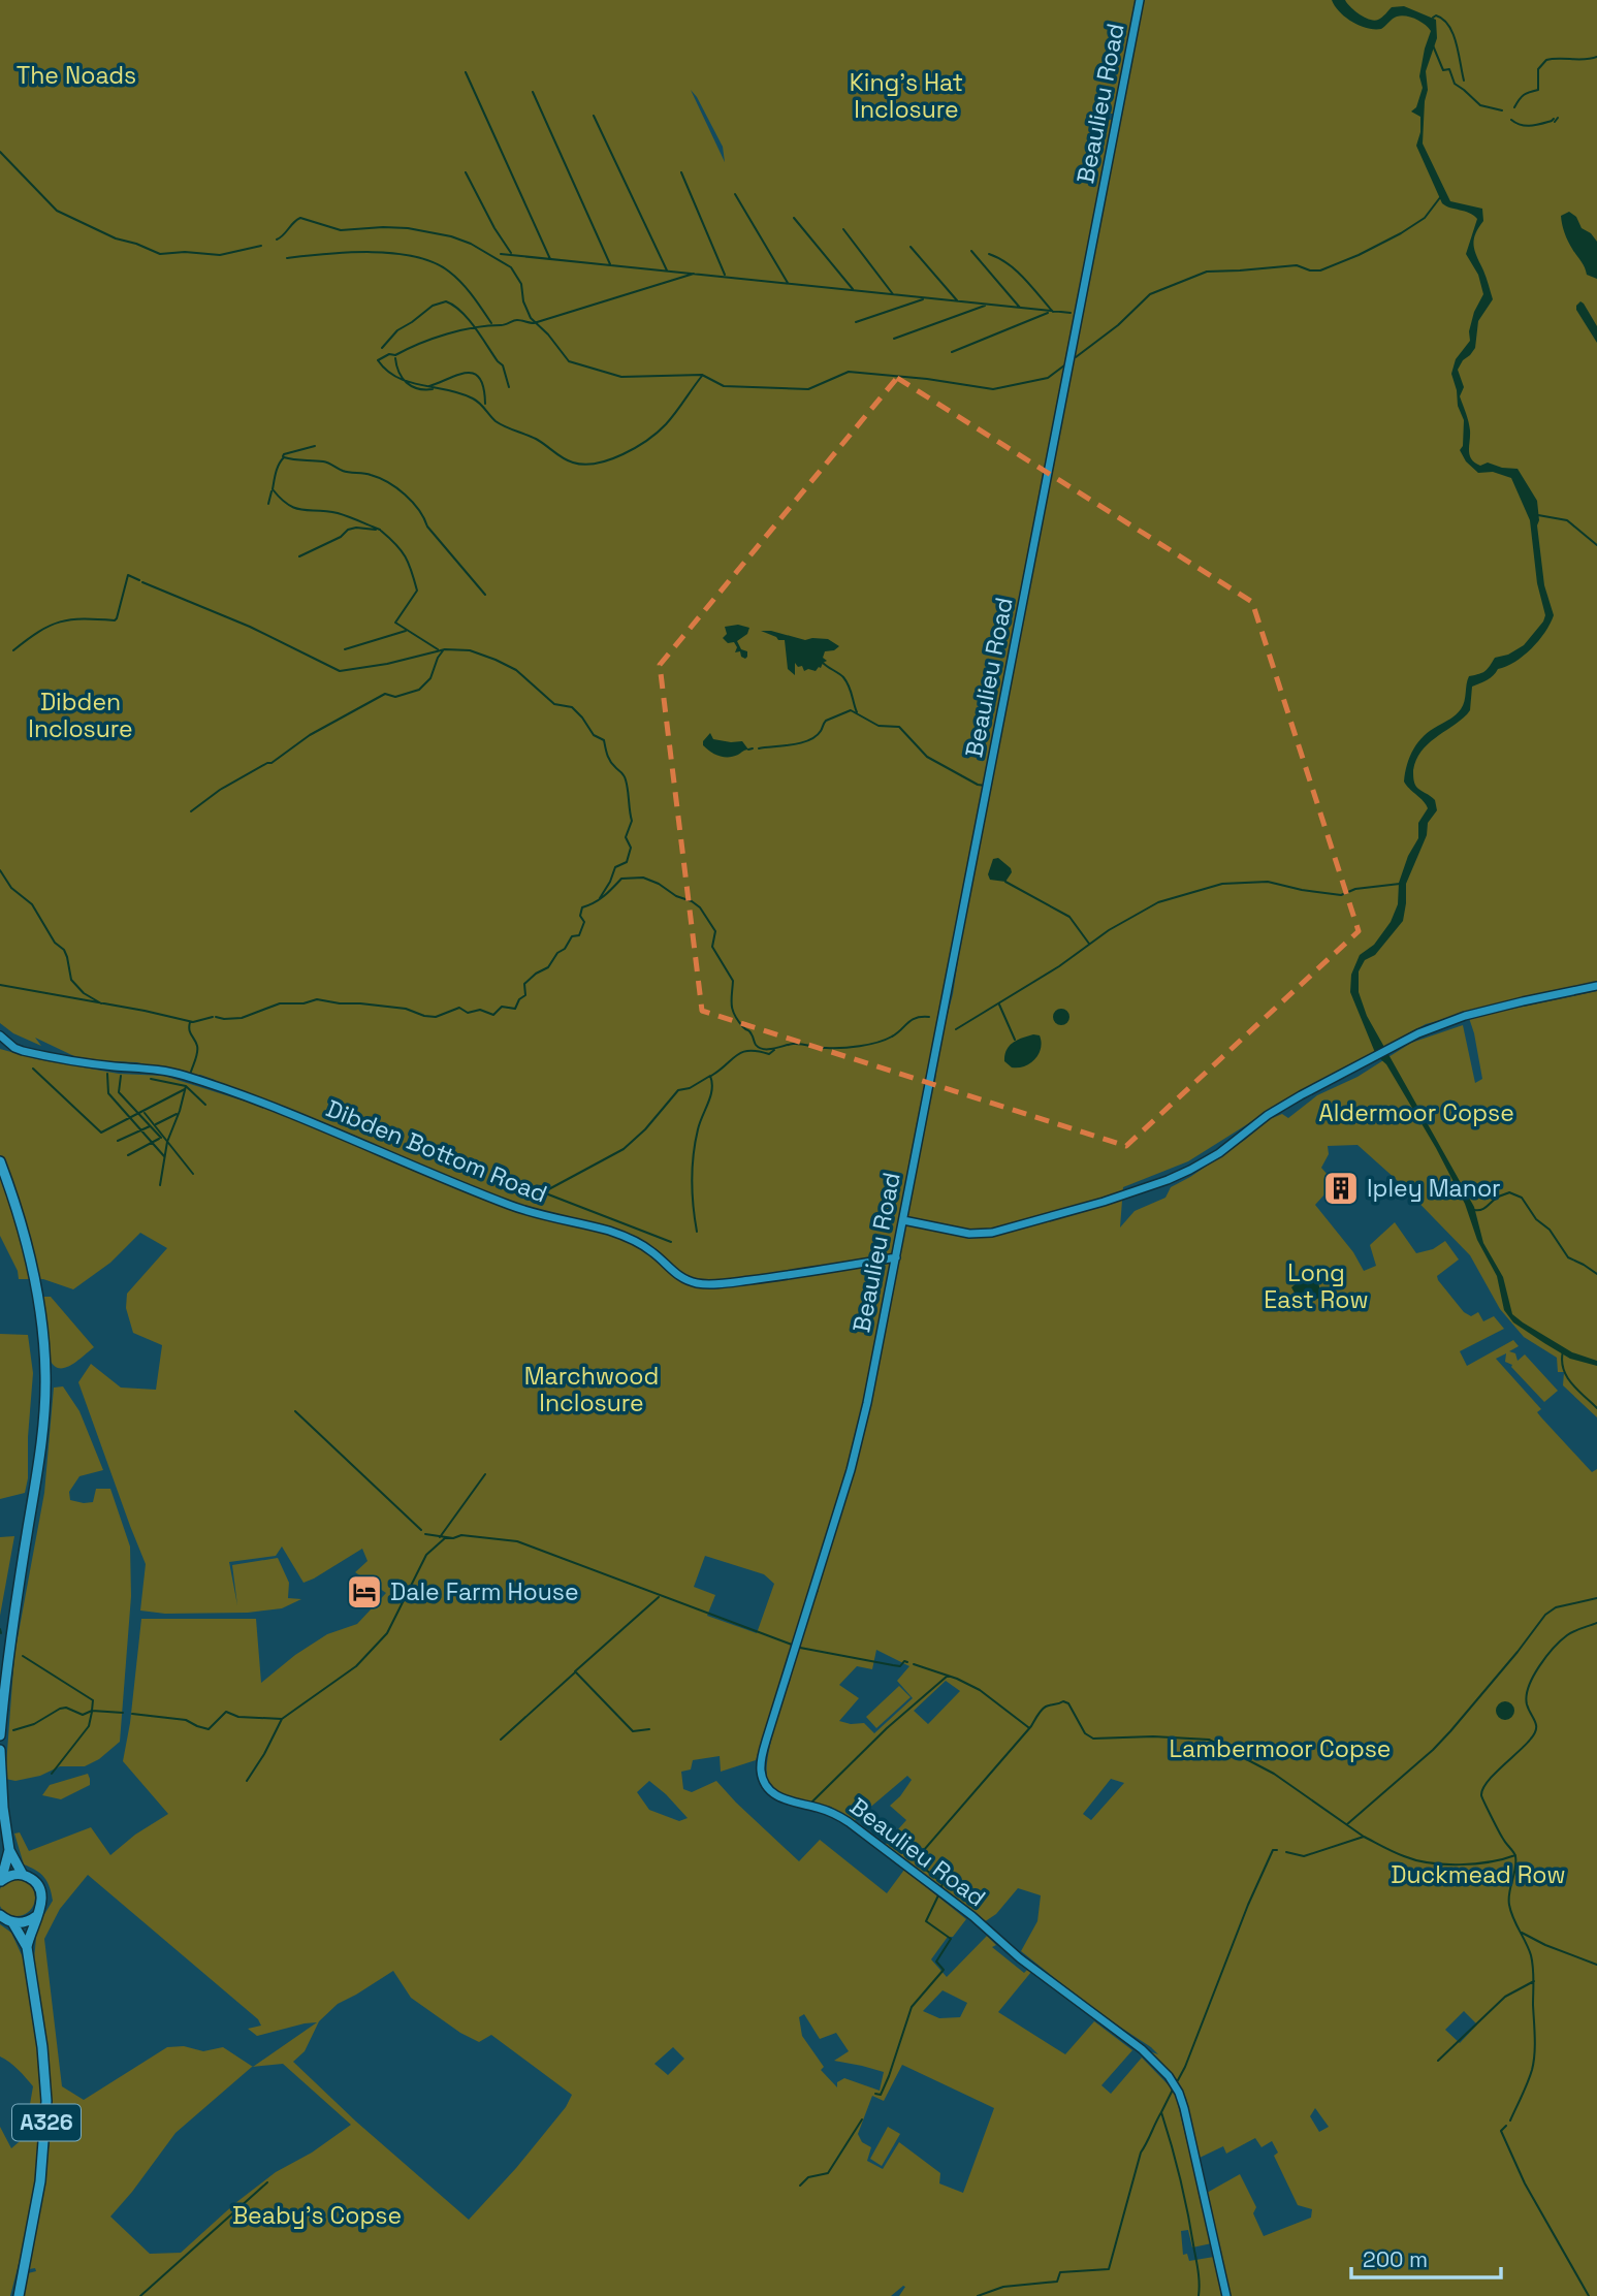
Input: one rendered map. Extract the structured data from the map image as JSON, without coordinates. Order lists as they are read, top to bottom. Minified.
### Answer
{"streets":{"main road":["A326"],"street":["Beaulieu Road","Dibden Bottom Road"]},"crossings":[["Beaulieu Road","Dibden Bottom Road"]],"parks":["The Noads","King's Hat Inclosure","Dibden Inclosure","Aldermoor Copse","Long East Row","Marchwood Inclosure","Lambermoor Copse","Duckmead Row","Beaby's Copse"],"places":{"building":["Ipley Manor"],"hotel":["Dale Farm House"]},"scale_bar":"200 m"}
